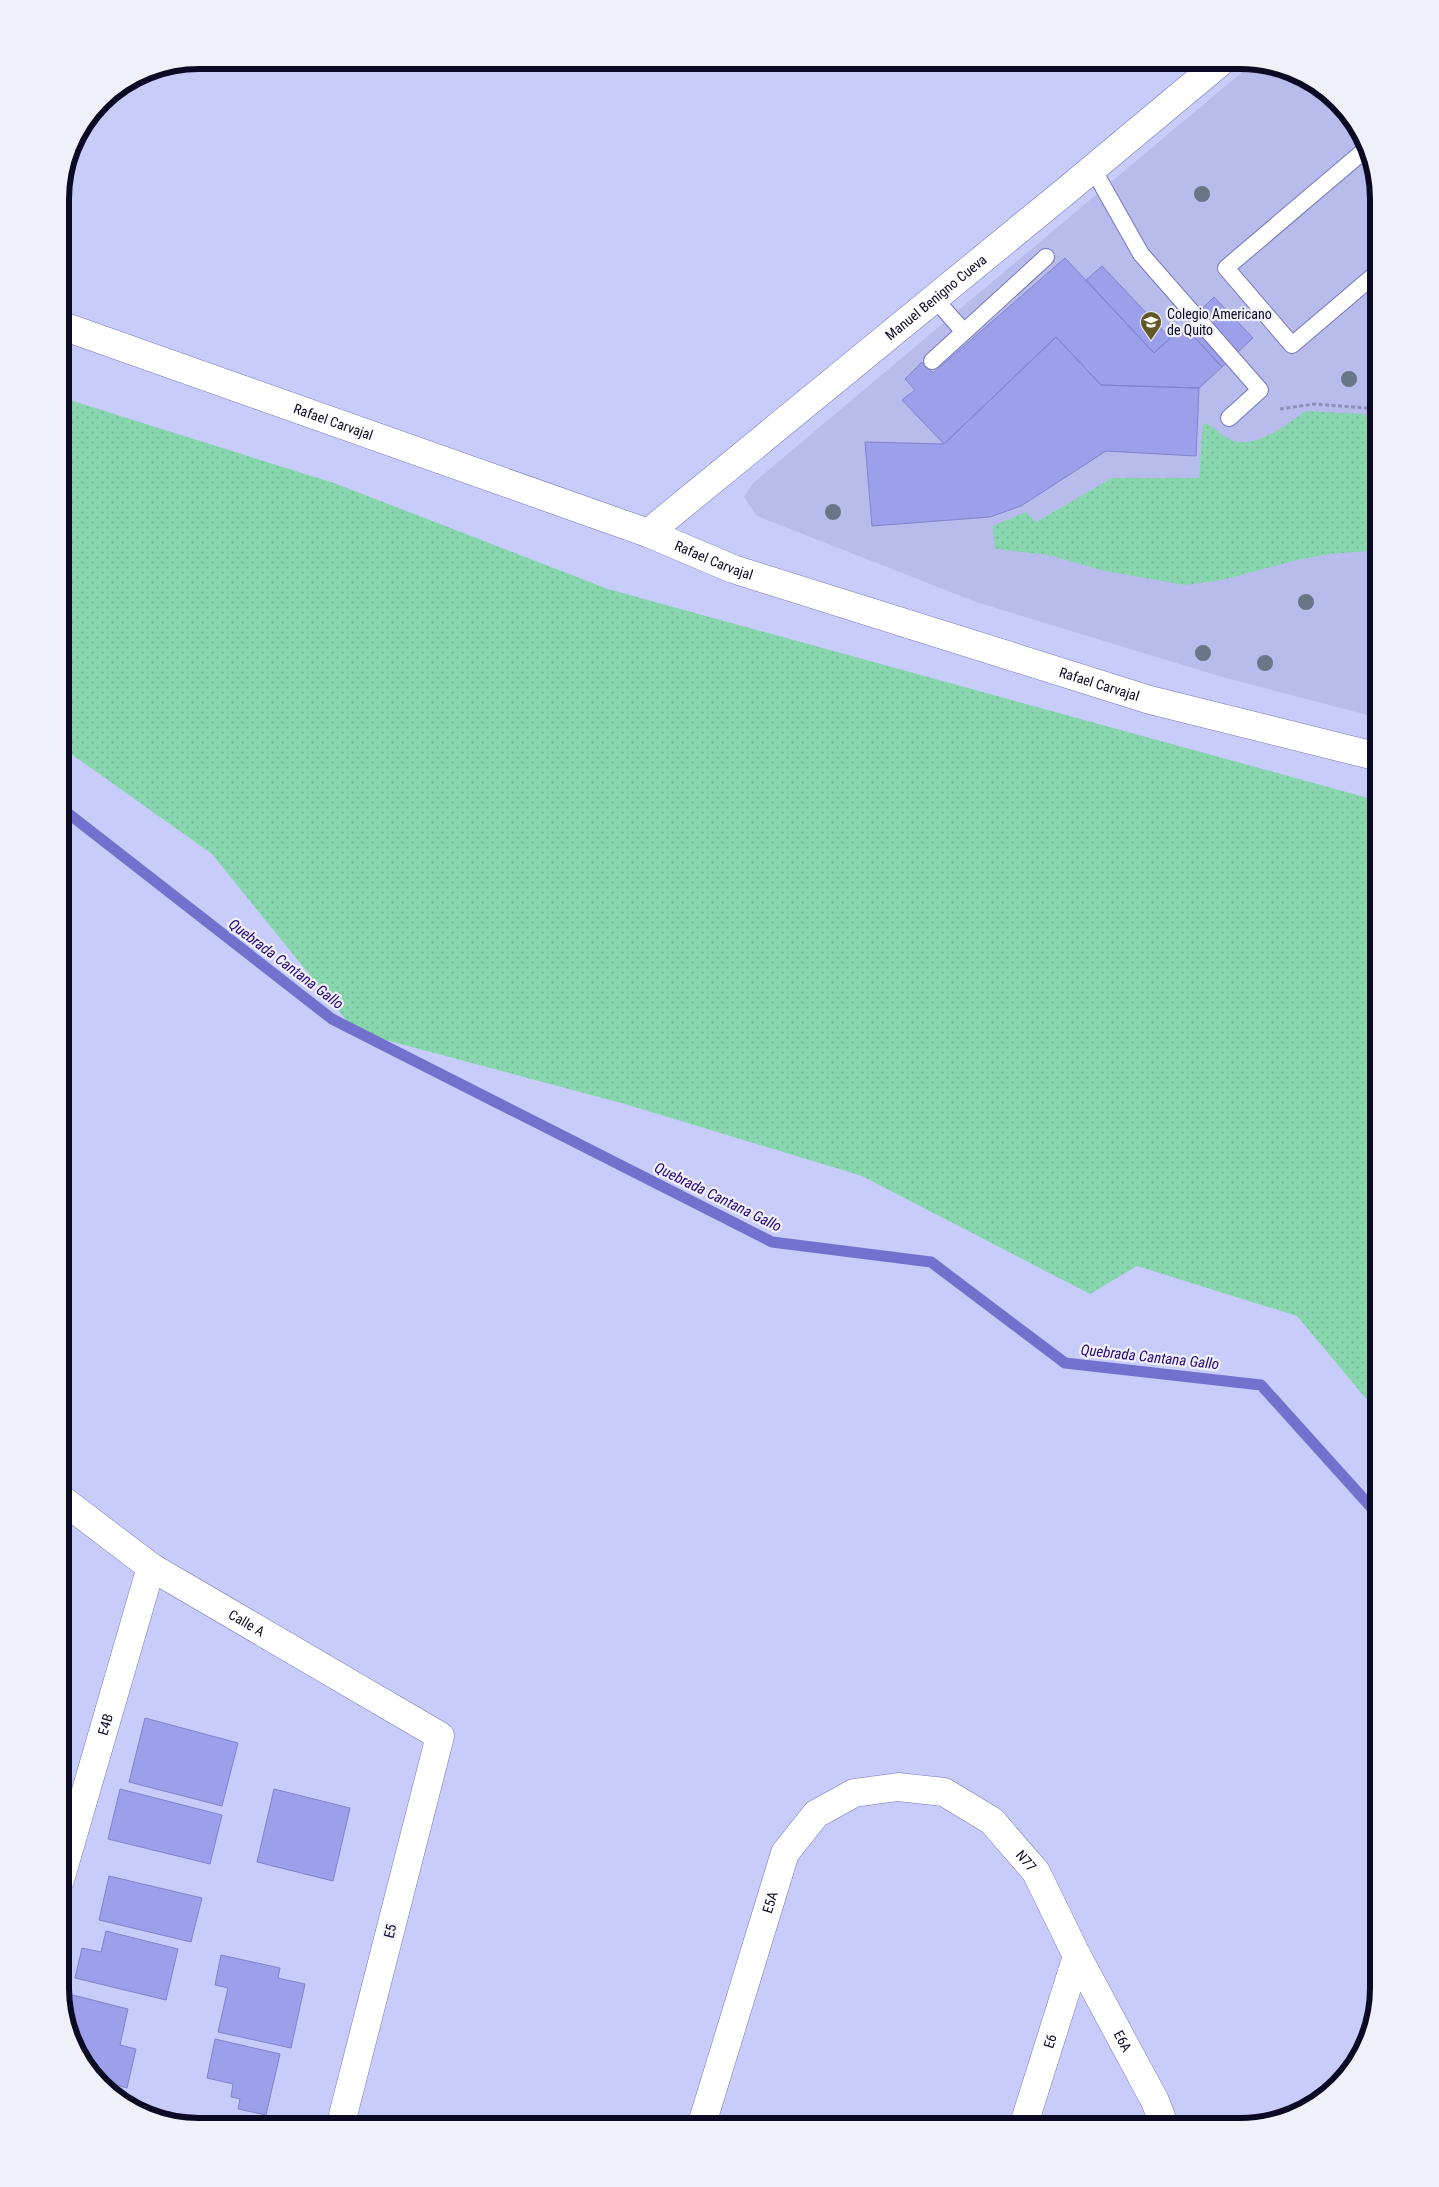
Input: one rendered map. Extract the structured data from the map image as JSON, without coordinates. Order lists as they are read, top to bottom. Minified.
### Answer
{"streets":{"street":["Manuel Benigno Cueva","Rafael Carvajal","Calle A","E4B","N77","E5A","E5","E6A","E6"]},"crossings":[["Manuel Benigno Cueva","Rafael Carvajal"],["Calle A","E4B"],["Calle A","E5"],["N77","E5A"],["N77","E6A"],["N77","E6"],["E6A","E6"]],"water":["Quebrada Cantana Gallo"],"places":{"school or university":["Colegio Americano de Quito"]}}
